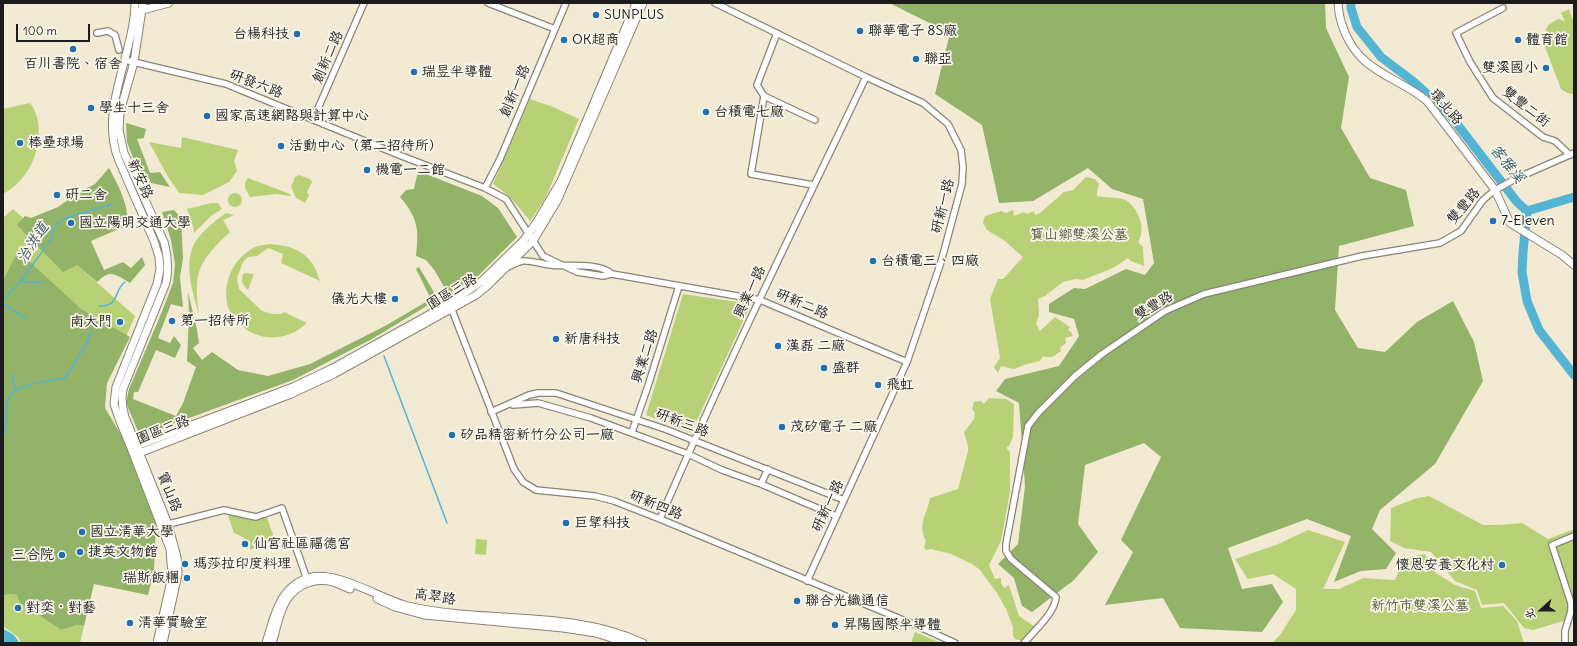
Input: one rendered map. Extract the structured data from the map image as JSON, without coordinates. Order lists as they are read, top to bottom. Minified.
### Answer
{"streets":{"street":["創新二路","研發六路","創新一路","環北路","雙豐二街","新安路","研新一路","雙豐路","園區三路","興業一路","研新二路","興業二路","研新三路","寶山路","研新四路","高翠路"]},"crossings":[["創新二路","研發六路"],["研發六路","創新一路"],["研發六路","新安路"],["研發六路","園區三路"],["研發六路","研新二路"],["環北路","雙豐路"],["雙豐二街","雙豐路"],["新安路","園區三路"],["新安路","寶山路"],["研新一路","興業一路"],["研新一路","研新二路"],["研新一路","研新三路"],["研新一路","研新四路"],["園區三路","研新二路"],["園區三路","寶山路"],["園區三路","研新四路"],["興業一路","研新二路"],["興業一路","研新三路"],["興業一路","研新四路"],["研新二路","興業二路"],["興業二路","研新三路"],["研新三路","研新四路"]],"water":["客雅溪","治洪道"],"parks":["寶山鄉雙溪公墓","新竹市雙溪公墓"],"places":["SUNPLUS","聯華電子 8S廠","台楊科技","OK超商","體育館","百川書院、宿舍","聯亞","雙溪國小","瑞昱半導體","學生十三舍","台積電七廠","國家高速網路與計算中心","棒壘球場","活動中心（第二招待所）","機電一二館","研二舍","7-Eleven","國立陽明交通大學","台積電三、四廠","儀光大樓","第一招待所","南大門","新唐科技","漢磊 二廠","盛群","飛虹","茂矽電子 二廠","矽品精密新竹分公司一廠","巨擘科技","國立清華大學","仙宮社區福德宮","捷英文物館","三合院","瑪莎拉印度料理","懷恩安養文化村","瑞斯飯糰","聯合光纖通信","對奕‧對藝","清華實驗室","昇陽國際半導體"],"scale_bar":"100 m","north":"left"}
